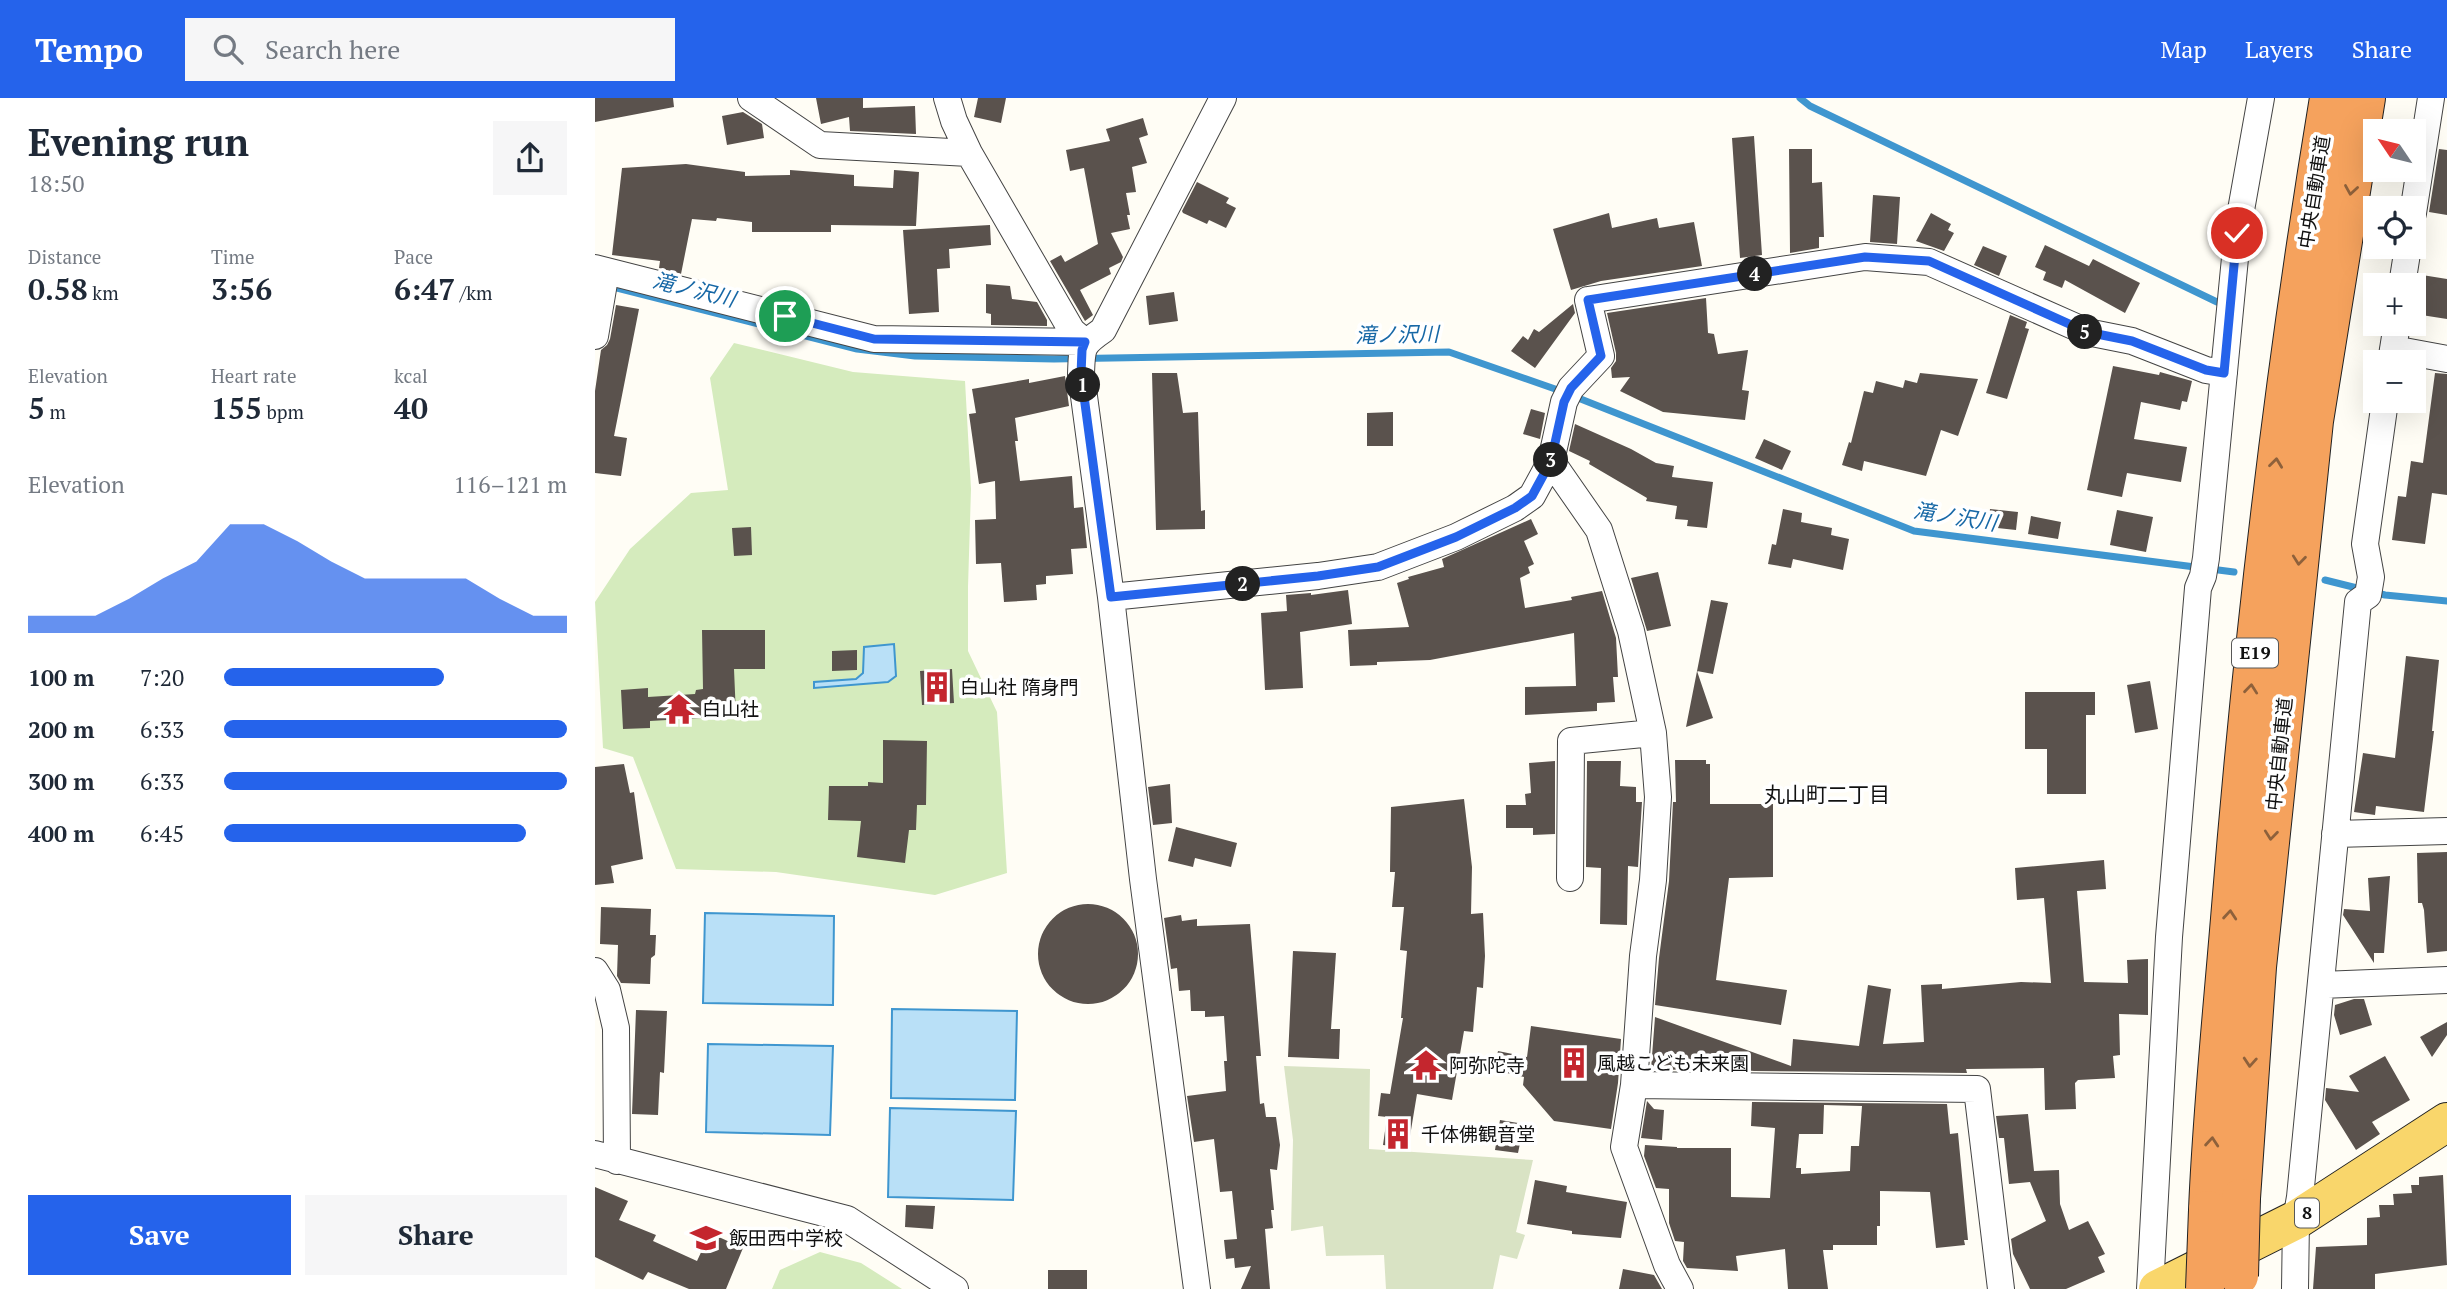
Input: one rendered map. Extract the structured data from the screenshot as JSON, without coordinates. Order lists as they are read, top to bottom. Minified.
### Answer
{"streets":{"highway":["中央自動車道","E19"],"main road":["8"]},"districts":["丸山町二丁目"],"water":["滝ノ沢川"],"places":{"building":["白山社 隋身門","風越こども未来園","千体佛観音堂"],"temple":["白山社","阿弥陀寺"],"school or university":["飯田西中学校"]},"north":"top left","page":{"header":"Tempo","search":"Search here","nav":["Map","Layers","Share"],"heading":["Evening run","18:50"],"map_buttons":["+","−"],"stats":[["Distance","0.58 km"],["Time","3:56"],["Pace","6:47 /km"],["Elevation","5 m"],["Heart rate","155 bpm"],["kcal","40"]],"pins":["4","5","1","3","2"],"chart":["Elevation","116–121 m"],"list":[{"name":"100 m","note":"7:20"},{"name":"200 m","note":"6:33"},{"name":"300 m","note":"6:33"},{"name":"400 m","note":"6:45"}],"buttons":["Save","Share"]}}
